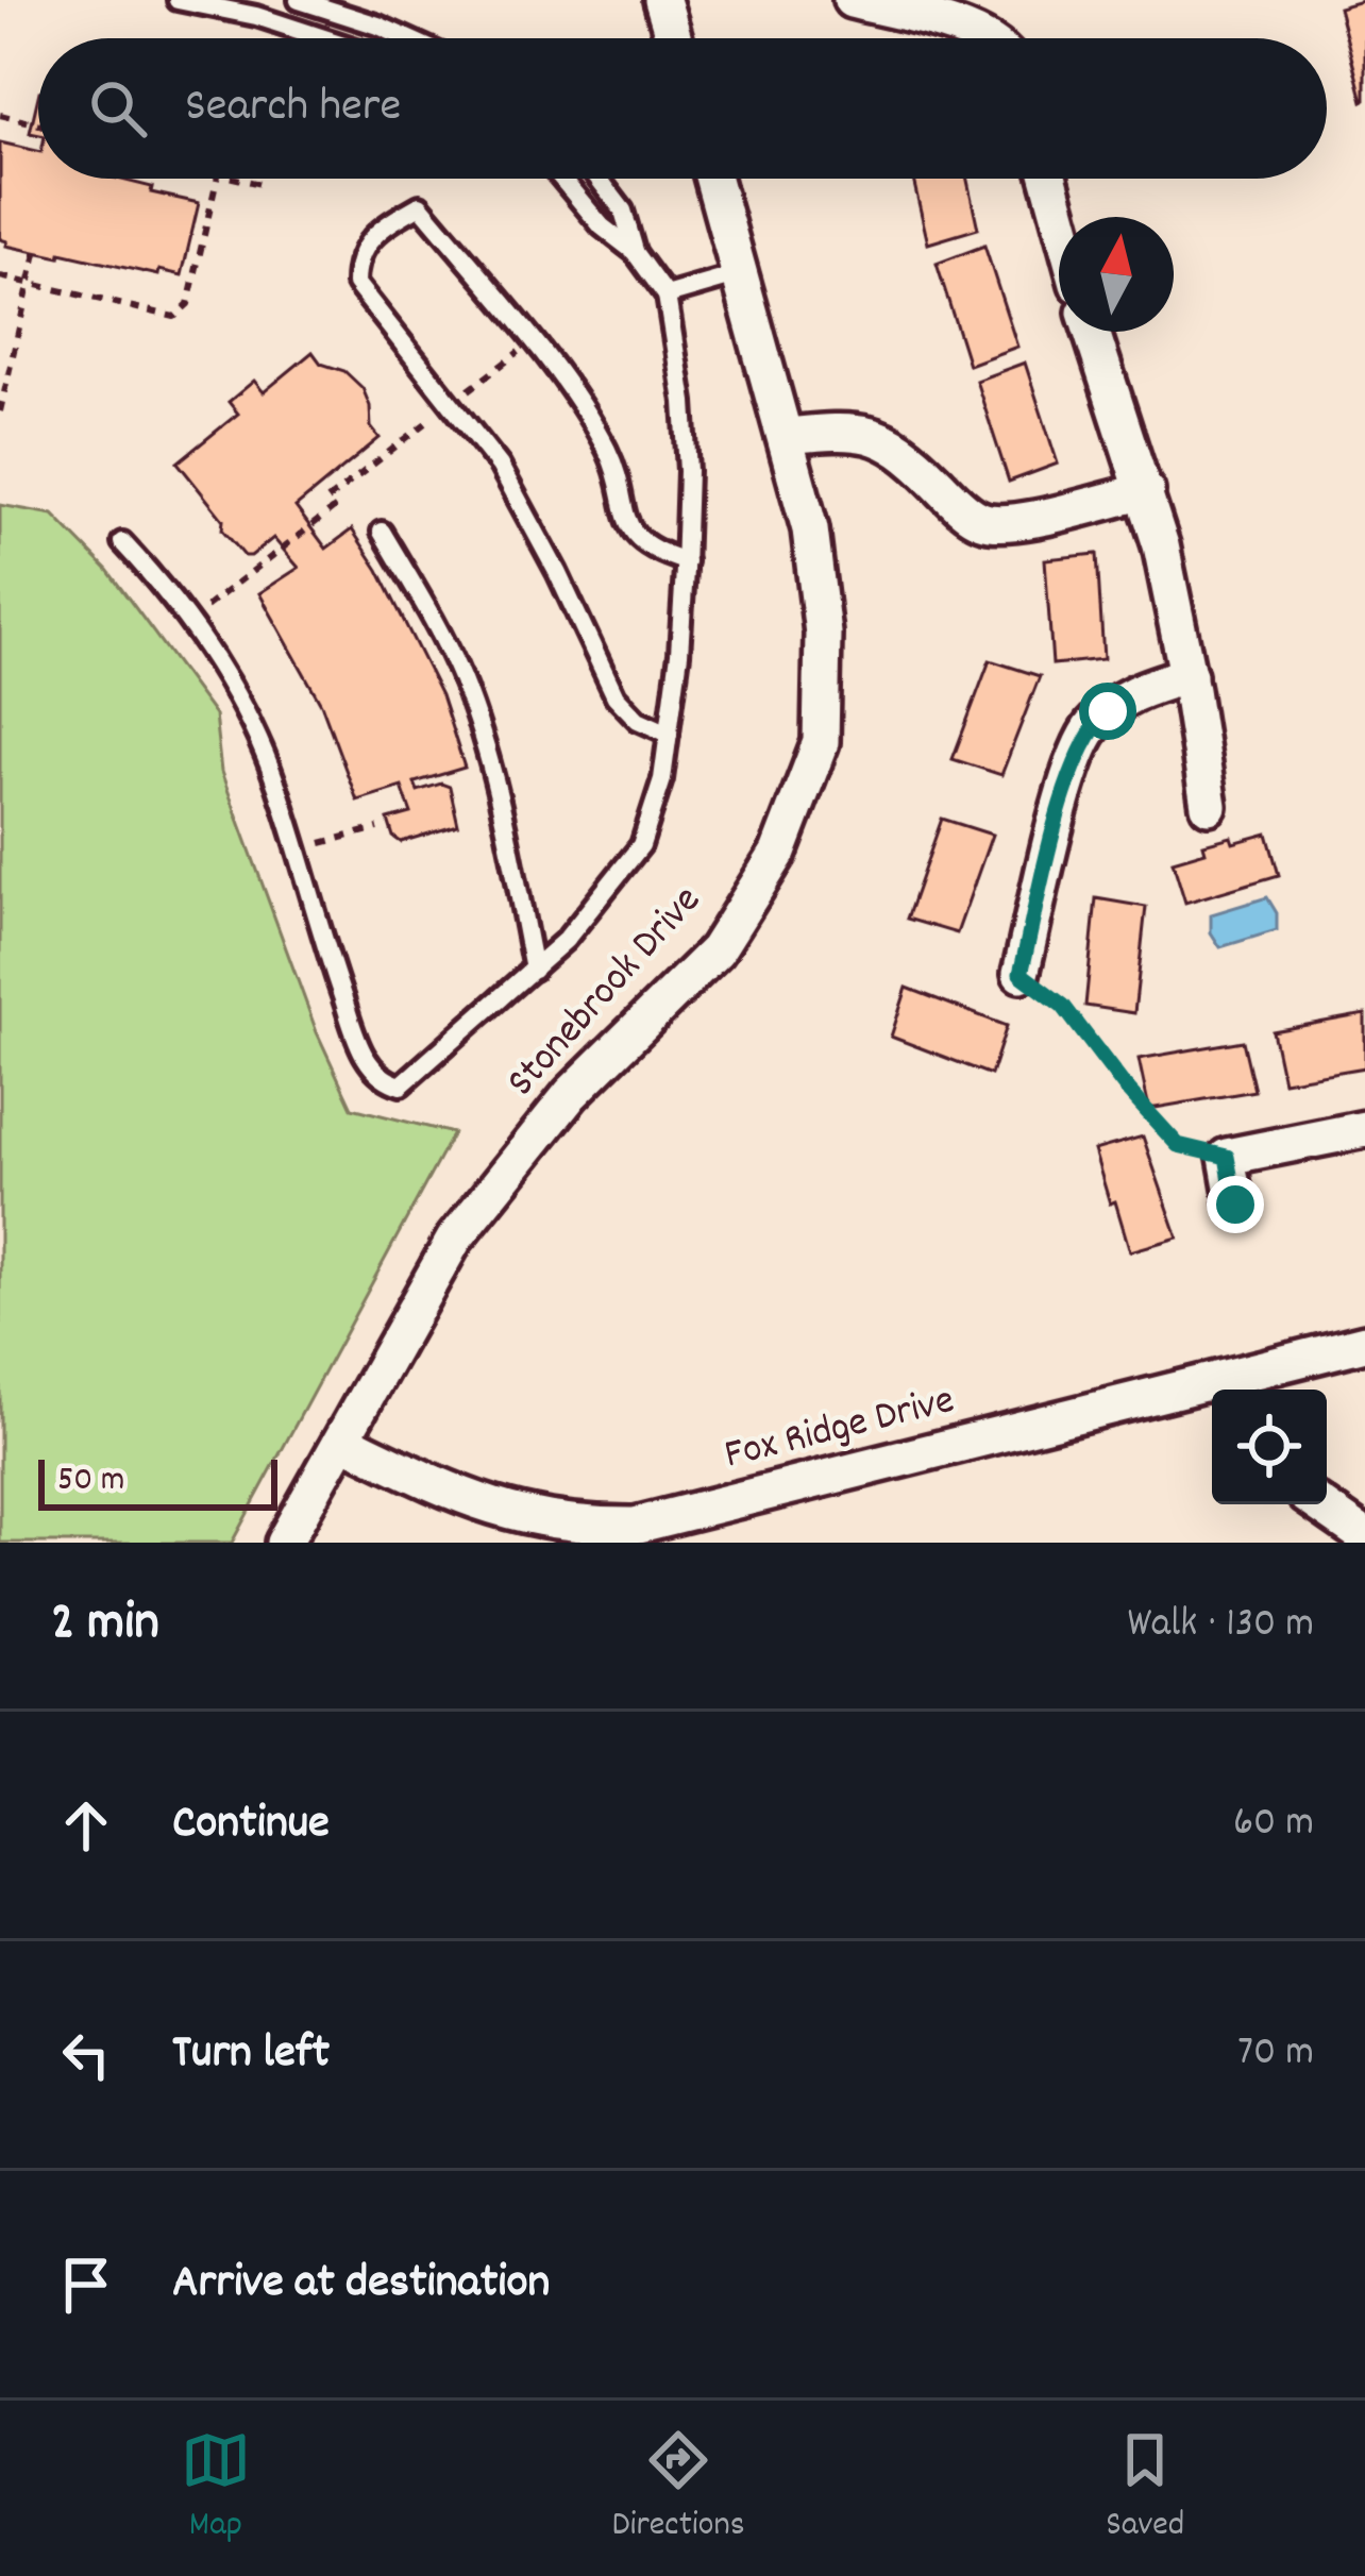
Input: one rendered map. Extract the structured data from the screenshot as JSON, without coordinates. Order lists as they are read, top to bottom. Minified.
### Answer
{"streets":{"street":["Stonebrook Drive","Fox Ridge Drive"]},"crossings":[["Stonebrook Drive","Fox Ridge Drive"]],"scale_bar":"50 m","north":"top","page":{"search":"Search here","scale":"50 m","heading":["2 min","Walk · 130 m"],"list":[["Continue","60 m"],["Turn left","70 m"],"Arrive at destination"],"nav":["Map","Directions","Saved"]}}
